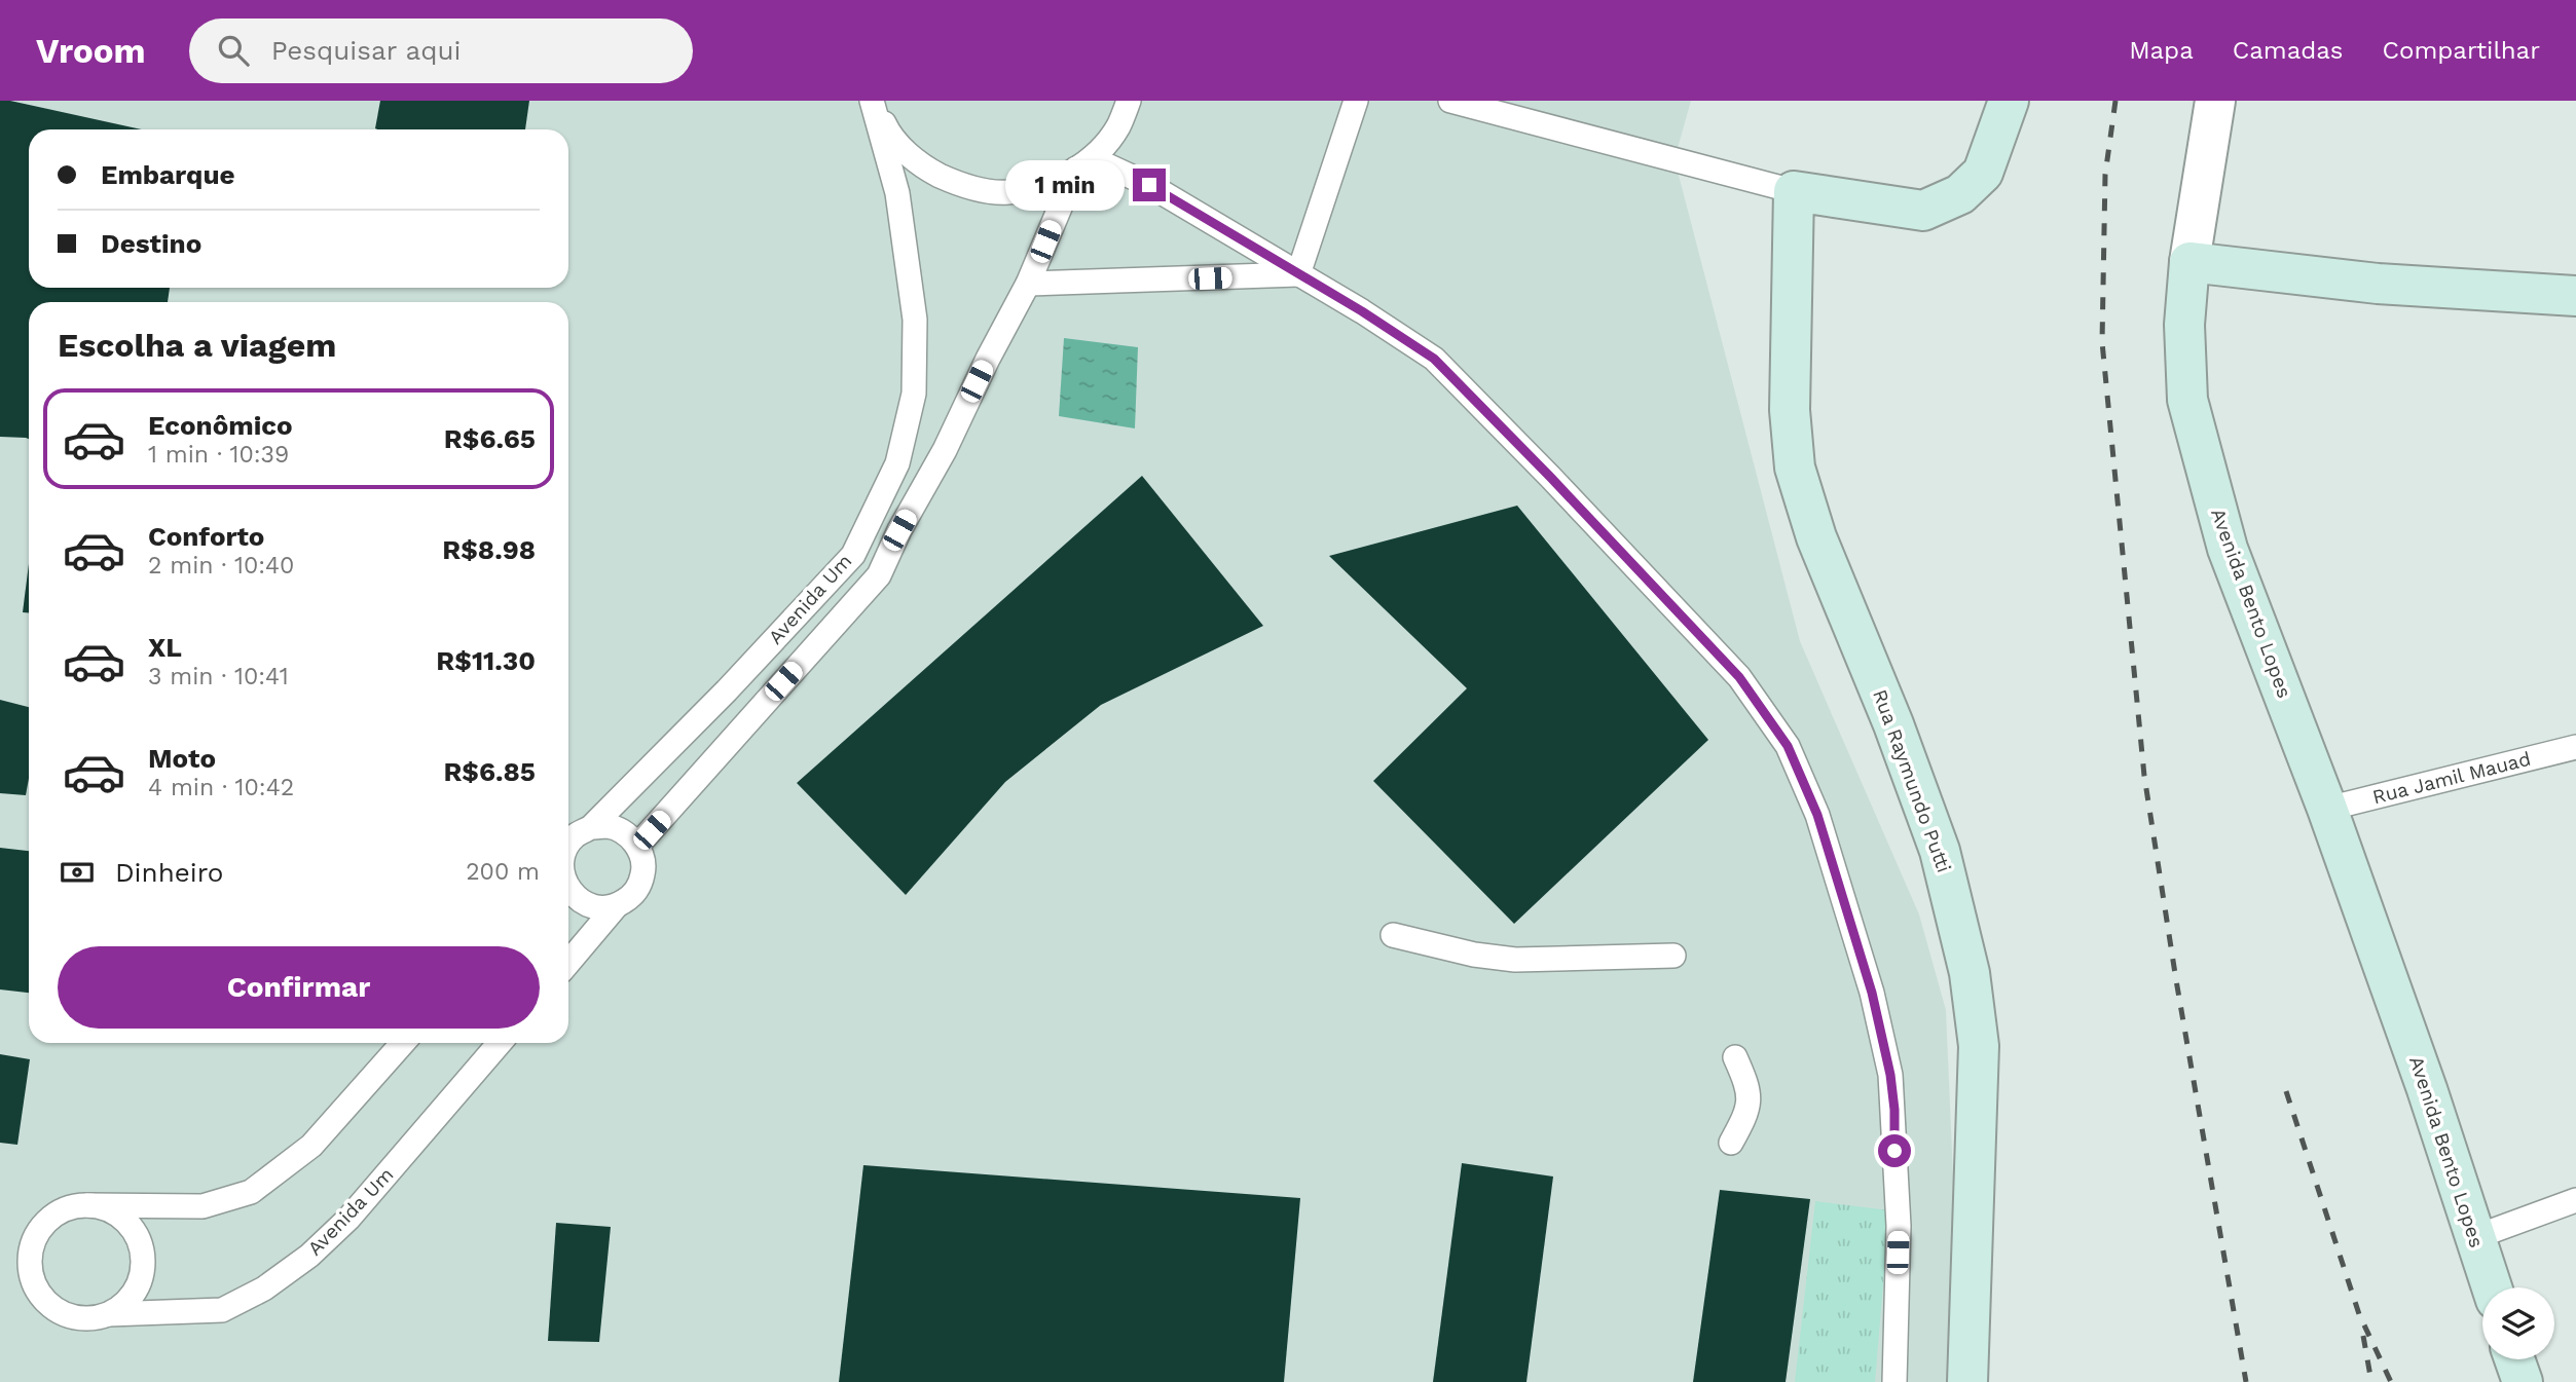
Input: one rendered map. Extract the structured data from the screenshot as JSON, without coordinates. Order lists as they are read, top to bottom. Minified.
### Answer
{"streets":{"street":["Avenida Bento Lopes","Rua Raymundo Putti"],"lane":["Avenida Um","Rua Jamil Mauad"]},"crossings":[["Avenida Bento Lopes","Rua Jamil Mauad"]],"page":{"header":"Vroom","search":"Pesquisar aqui","nav":["Mapa","Camadas","Compartilhar"],"banner":["Embarque","Destino"],"bubble":"1 min","heading":"Escolha a viagem","list":[{"name":"Econômico","note":"1 min · 10:39","value":"R$6.65"},{"name":"Conforto","note":"2 min · 10:40","value":"R$8.98"},{"name":"XL","note":"3 min · 10:41","value":"R$11.30"},{"name":"Moto","note":"4 min · 10:42","value":"R$6.85"}],"pay":["Dinheiro","200 m"],"buttons":"Confirmar"}}
